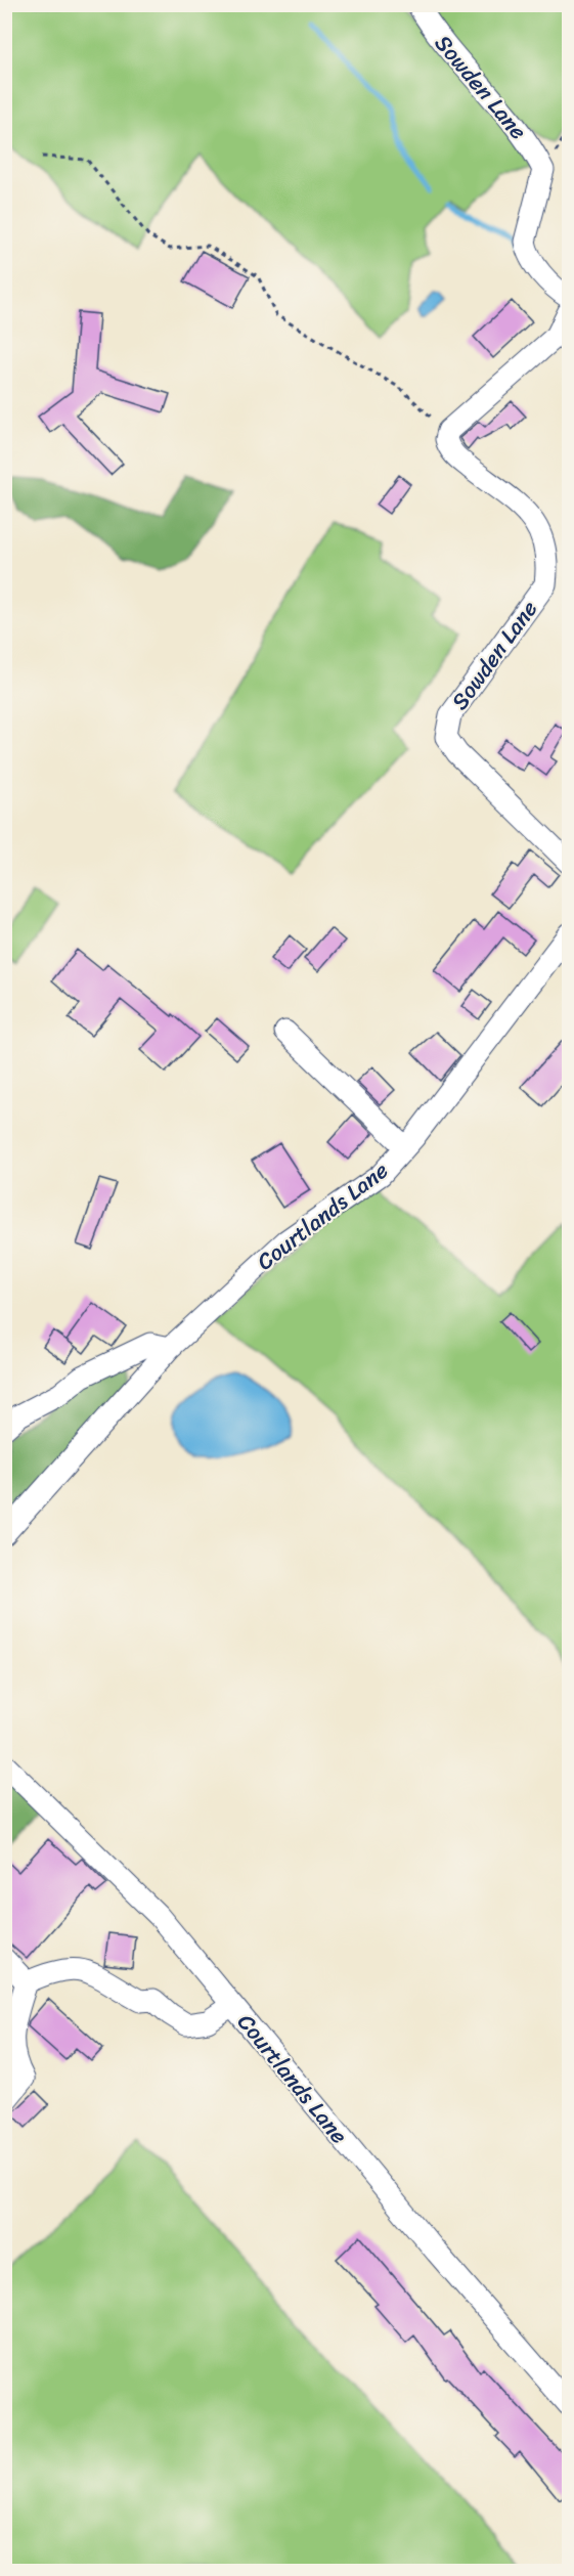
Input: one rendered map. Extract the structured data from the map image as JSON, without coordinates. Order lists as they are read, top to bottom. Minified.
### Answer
{"streets":{"street":["Sowden Lane","Courtlands Lane"]}}
